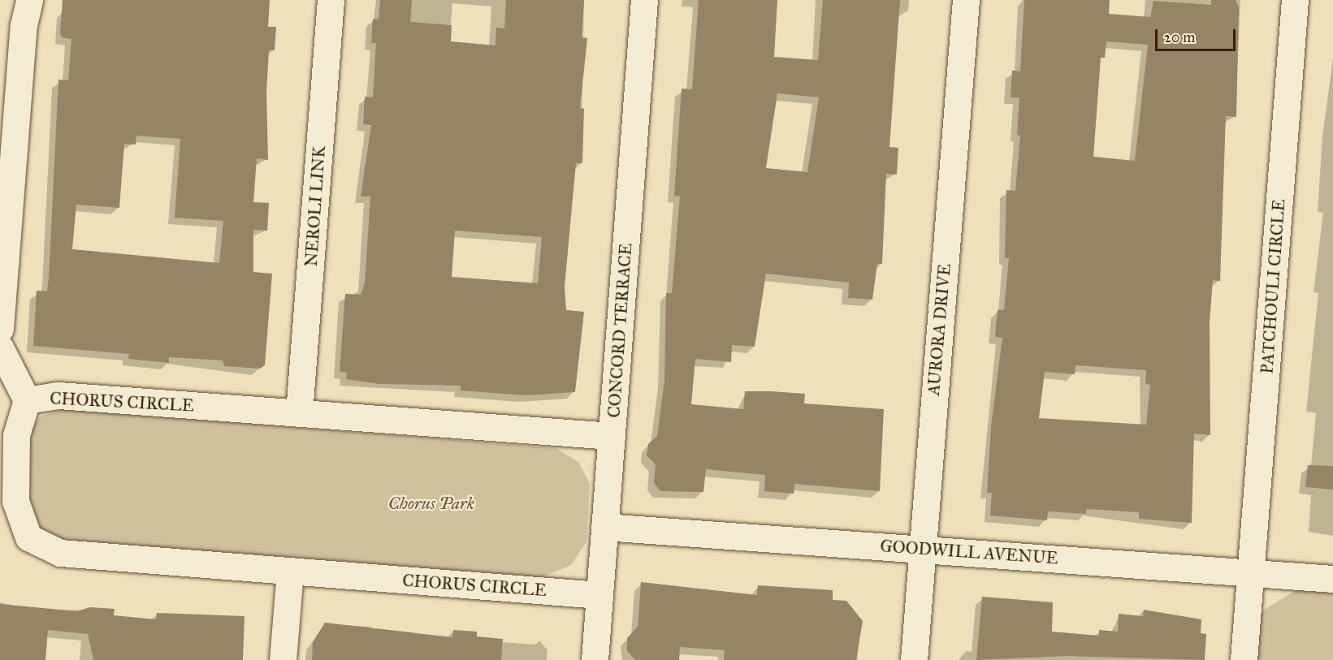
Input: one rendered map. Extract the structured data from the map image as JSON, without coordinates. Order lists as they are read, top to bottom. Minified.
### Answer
{"streets":{"street":["NEROLI LINK","PATCHOULI CIRCLE","AURORA DRIVE","CONCORD TERRACE","CHORUS CIRCLE","GOODWILL AVENUE"]},"crossings":[["NEROLI LINK","CHORUS CIRCLE"],["PATCHOULI CIRCLE","GOODWILL AVENUE"],["AURORA DRIVE","GOODWILL AVENUE"],["CONCORD TERRACE","CHORUS CIRCLE"],["CONCORD TERRACE","GOODWILL AVENUE"]],"parks":["Chorus Park"],"scale_bar":"20 m"}
